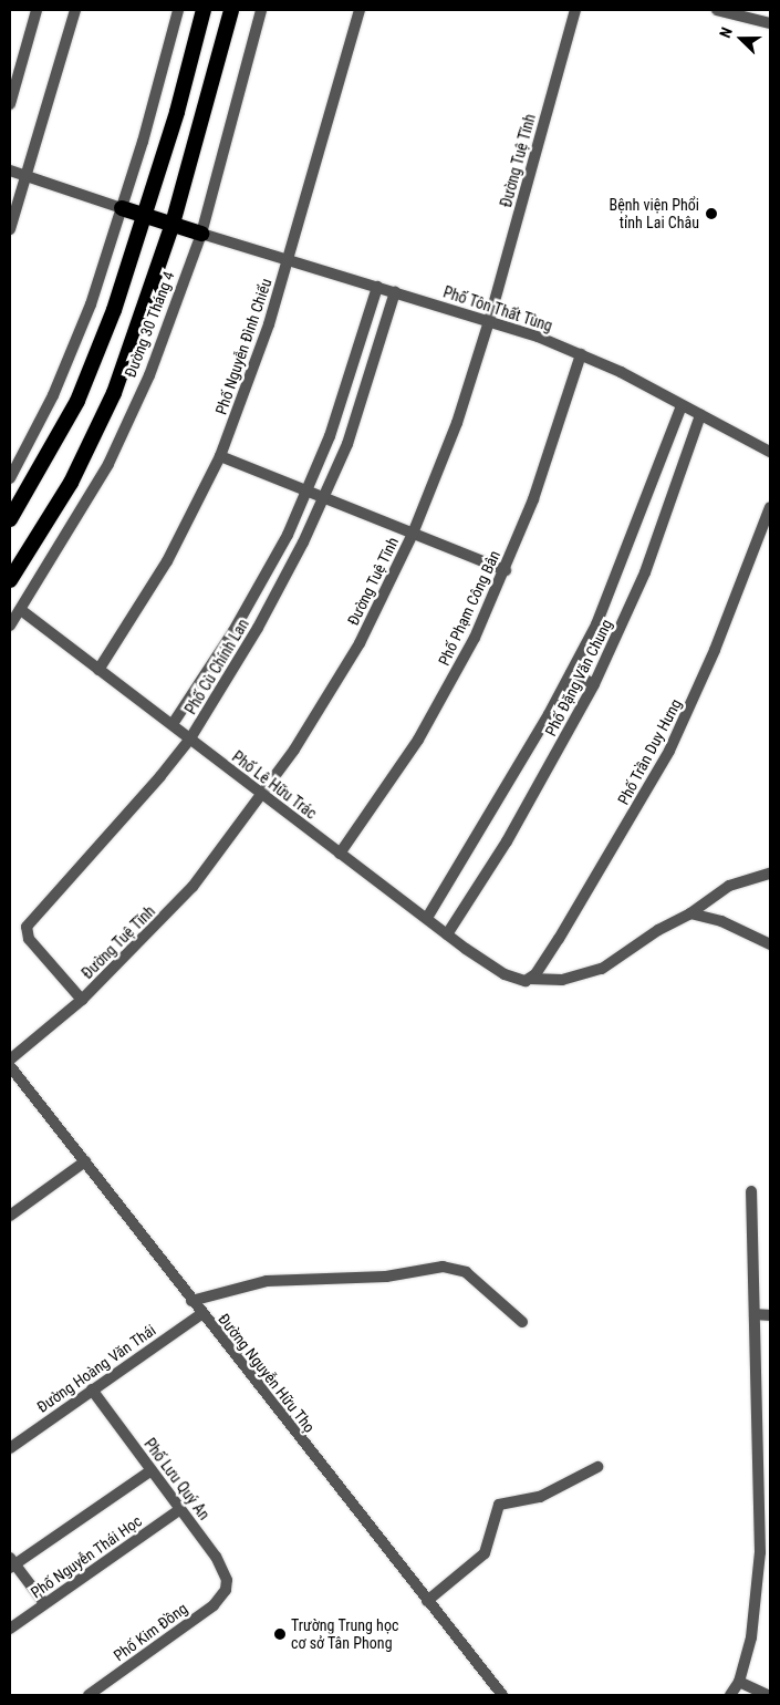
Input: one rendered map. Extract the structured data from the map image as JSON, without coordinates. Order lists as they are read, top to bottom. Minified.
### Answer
{"streets":{"highway":["Đường 30 Tháng 4"],"street":["Đường Tuệ Tĩnh","Phố Tôn Thất Tùng","Phố Nguyễn Đình Chiểu","Phố Phạm Công Bân","Phố Cù Chính Lan","Phố Đặng Văn Chung","Phố Trần Duy Hưng","Phố Lê Hữu Trác","Đường Hoàng Văn Thái","Đường Nguyễn Hữu Thọ","Phố Lưu Quý An","Phố Nguyễn Thái Học","Phố Kim Đồng"]},"crossings":[["Đường Tuệ Tĩnh","Phố Tôn Thất Tùng"],["Đường Tuệ Tĩnh","Phố Cù Chính Lan"],["Đường Tuệ Tĩnh","Phố Lê Hữu Trác"],["Phố Tôn Thất Tùng","Đường 30 Tháng 4"],["Phố Tôn Thất Tùng","Phố Nguyễn Đình Chiểu"],["Phố Tôn Thất Tùng","Phố Phạm Công Bân"],["Phố Tôn Thất Tùng","Phố Cù Chính Lan"],["Phố Tôn Thất Tùng","Phố Đặng Văn Chung"],["Đường 30 Tháng 4","Phố Lê Hữu Trác"],["Phố Nguyễn Đình Chiểu","Phố Lê Hữu Trác"],["Phố Phạm Công Bân","Phố Lê Hữu Trác"],["Phố Cù Chính Lan","Phố Lê Hữu Trác"],["Phố Đặng Văn Chung","Phố Lê Hữu Trác"],["Phố Trần Duy Hưng","Phố Lê Hữu Trác"],["Đường Hoàng Văn Thái","Đường Nguyễn Hữu Thọ"],["Đường Hoàng Văn Thái","Phố Lưu Quý An"],["Phố Lưu Quý An","Phố Nguyễn Thái Học"],["Phố Lưu Quý An","Phố Kim Đồng"]],"places":["Bệnh viện Phổi tỉnh Lai Châu","Trường Trung học cơ sở Tân Phong"],"north":"left"}
